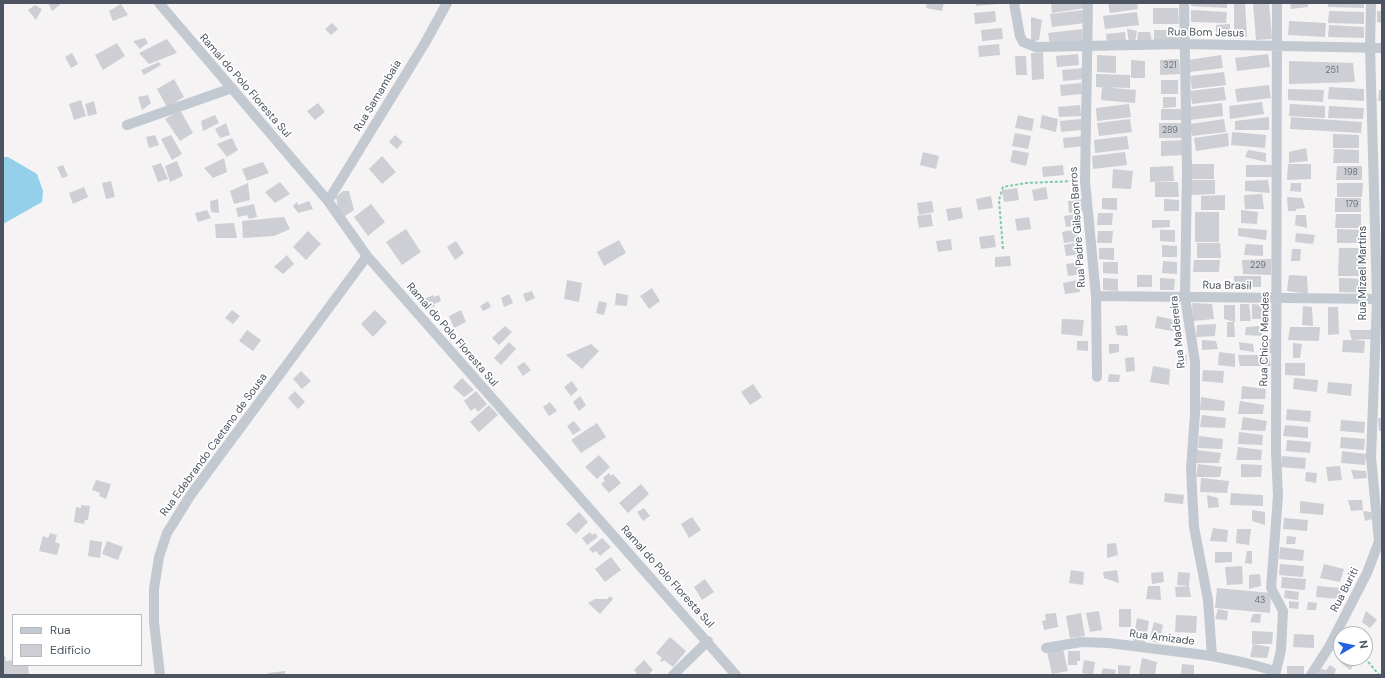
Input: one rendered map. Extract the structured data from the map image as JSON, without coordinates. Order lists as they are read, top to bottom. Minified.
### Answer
{"streets":{"street":["Rua Bom Jesus","Ramal do Polo Floresta Sul","Rua Samambaia","Rua Padre Gilson Barros","Rua Mizael Martins","Rua Brasil","Rua Madereira","Rua Chico Mendes","Rua Edebrando Caetano de Sousa","Rua Buriti","Rua Amizade"]},"crossings":[["Rua Bom Jesus","Rua Padre Gilson Barros"],["Rua Bom Jesus","Rua Mizael Martins"],["Rua Bom Jesus","Rua Madereira"],["Rua Bom Jesus","Rua Chico Mendes"],["Ramal do Polo Floresta Sul","Rua Samambaia"],["Ramal do Polo Floresta Sul","Rua Edebrando Caetano de Sousa"],["Rua Padre Gilson Barros","Rua Brasil"],["Rua Mizael Martins","Rua Brasil"],["Rua Mizael Martins","Rua Buriti"],["Rua Brasil","Rua Madereira"],["Rua Brasil","Rua Chico Mendes"],["Rua Madereira","Rua Amizade"],["Rua Chico Mendes","Rua Amizade"]],"house_numbers":["321","251","289","198","179","229","43"],"legend":["Rua","Edifício"],"north":"right"}
